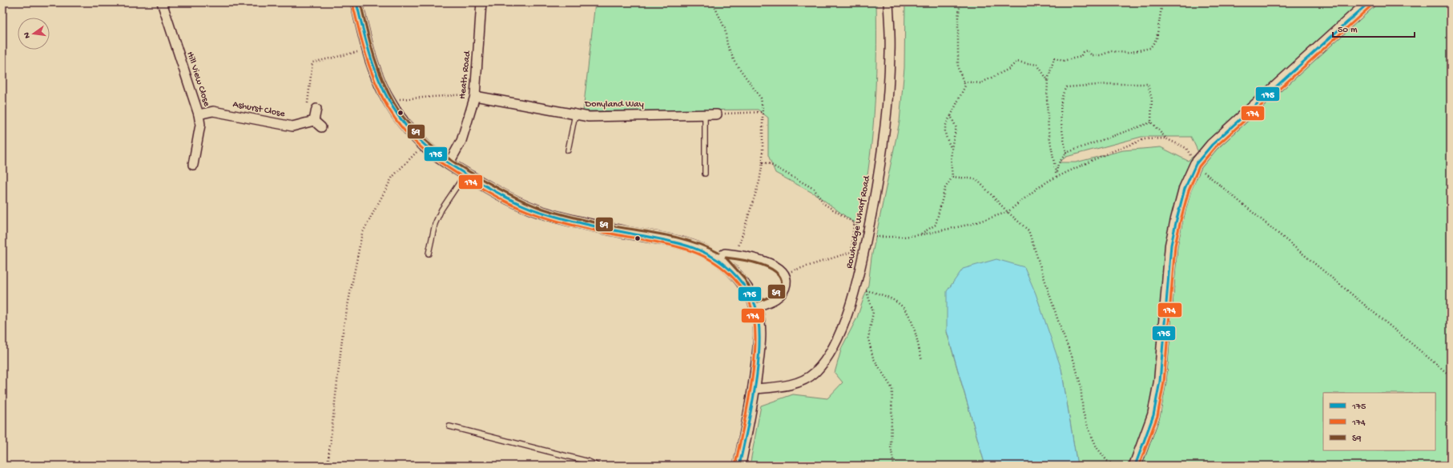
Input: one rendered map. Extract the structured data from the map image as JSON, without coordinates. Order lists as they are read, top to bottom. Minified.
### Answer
{"streets":{"street":["Heath Road","Hill View Close","Donyland Way","Ashurst Close","Rowhedge Wharf Road"]},"crossings":[["Heath Road","Donyland Way"],["Hill View Close","Ashurst Close"]],"lines":["transit line 175","transit line S9","transit line 174"],"legend":["175","174","S9"],"scale_bar":"50 m","north":"left"}
